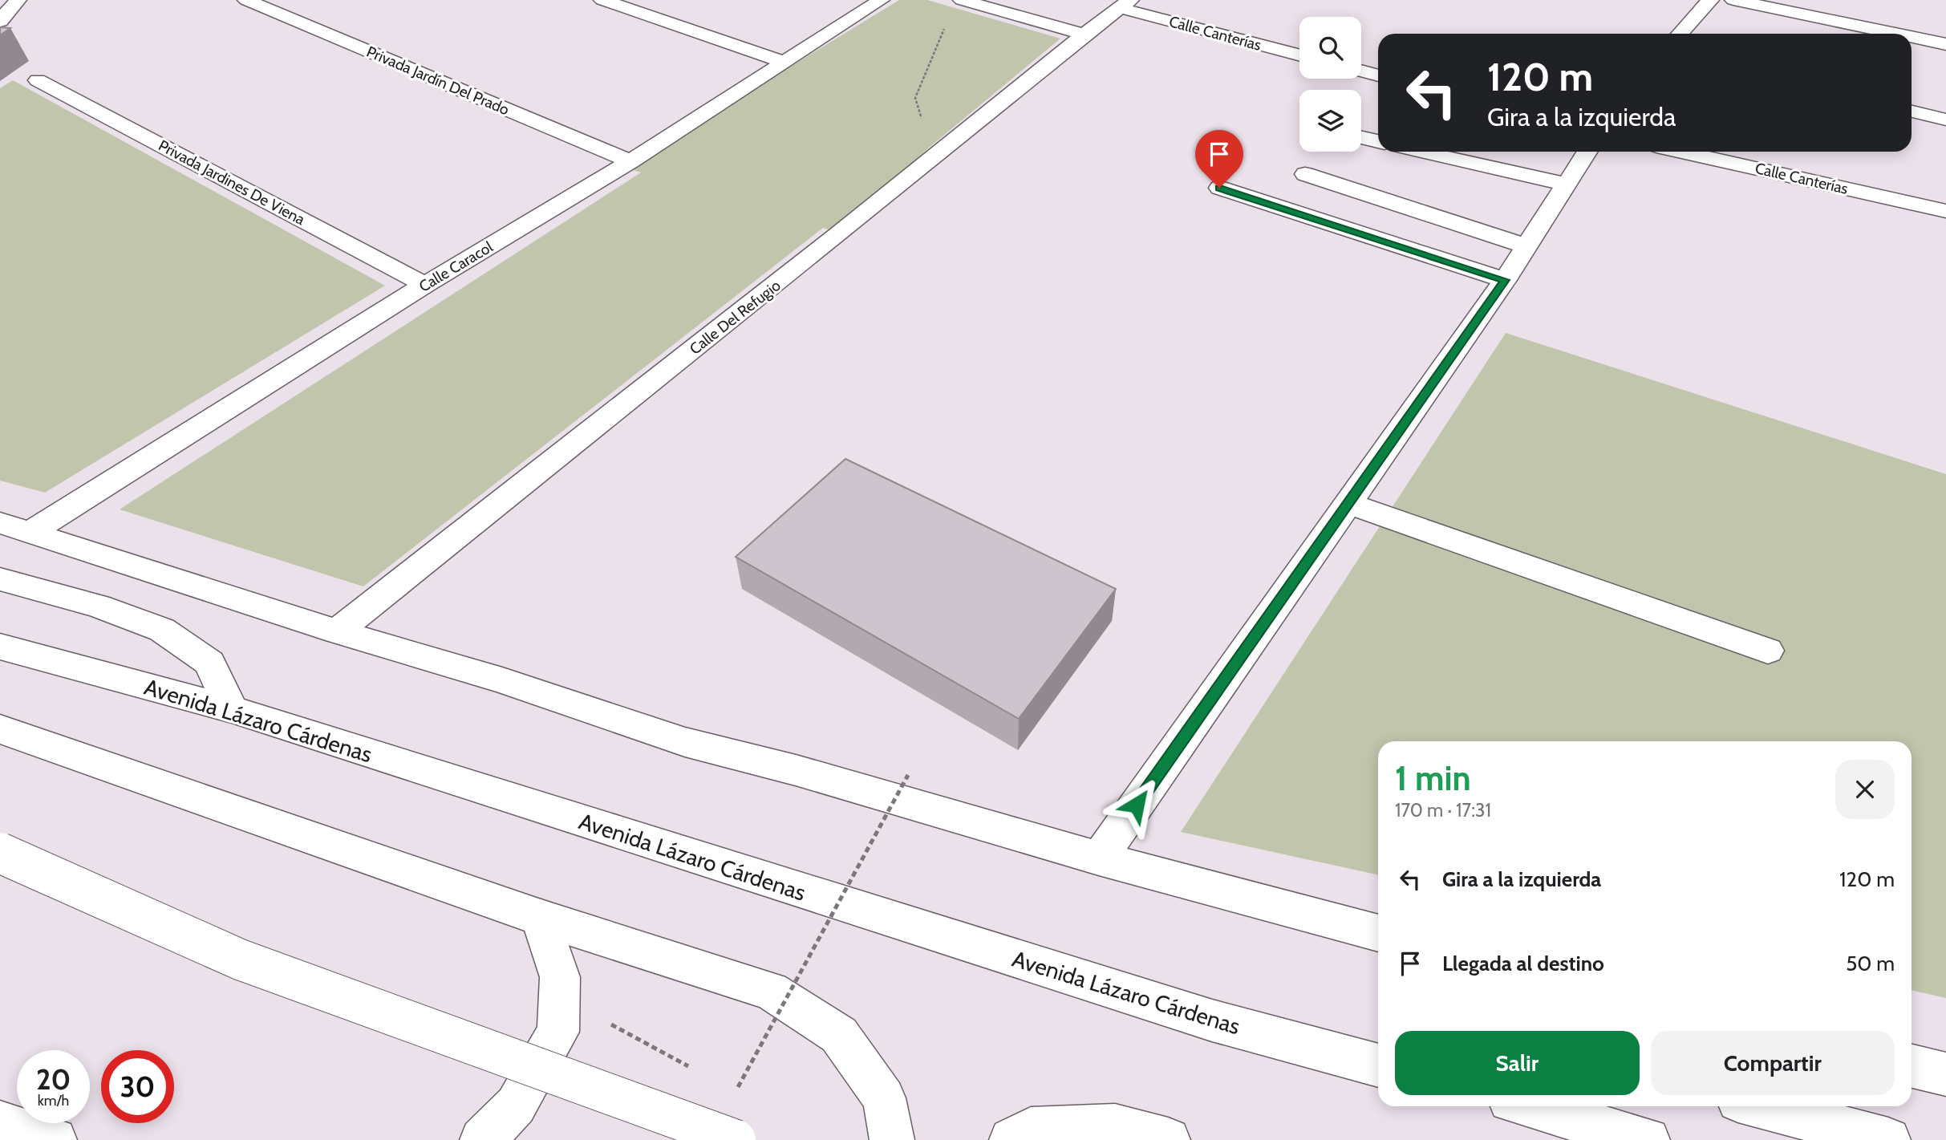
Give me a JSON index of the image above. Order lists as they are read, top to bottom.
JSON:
{
  "streets": {
    "main road": [
      "Calle Canterías",
      "Privada Jardín Del Prado",
      "Privada Jardines De Viena",
      "Calle Caracol",
      "Calle Del Refugio",
      "Avenida Lázaro Cárdenas"
    ]
  },
  "crossings": [
    ["Calle Canterías", "Calle Del Refugio"],
    ["Privada Jardín Del Prado", "Calle Caracol"],
    ["Privada Jardines De Viena", "Calle Caracol"]
  ],
  "page": {
    "turn": ["120 m", "Gira a la izquierda"],
    "heading": ["1 min", "170 m · 17:31"],
    "list": [
      {
        "name": "Gira a la izquierda",
        "value": "120 m"
      },
      {
        "name": "Llegada al destino",
        "value": "50 m"
      }
    ],
    "buttons": ["Salir", "Compartir"],
    "speed": "20 km/h",
    "limit": "30"
  }
}
